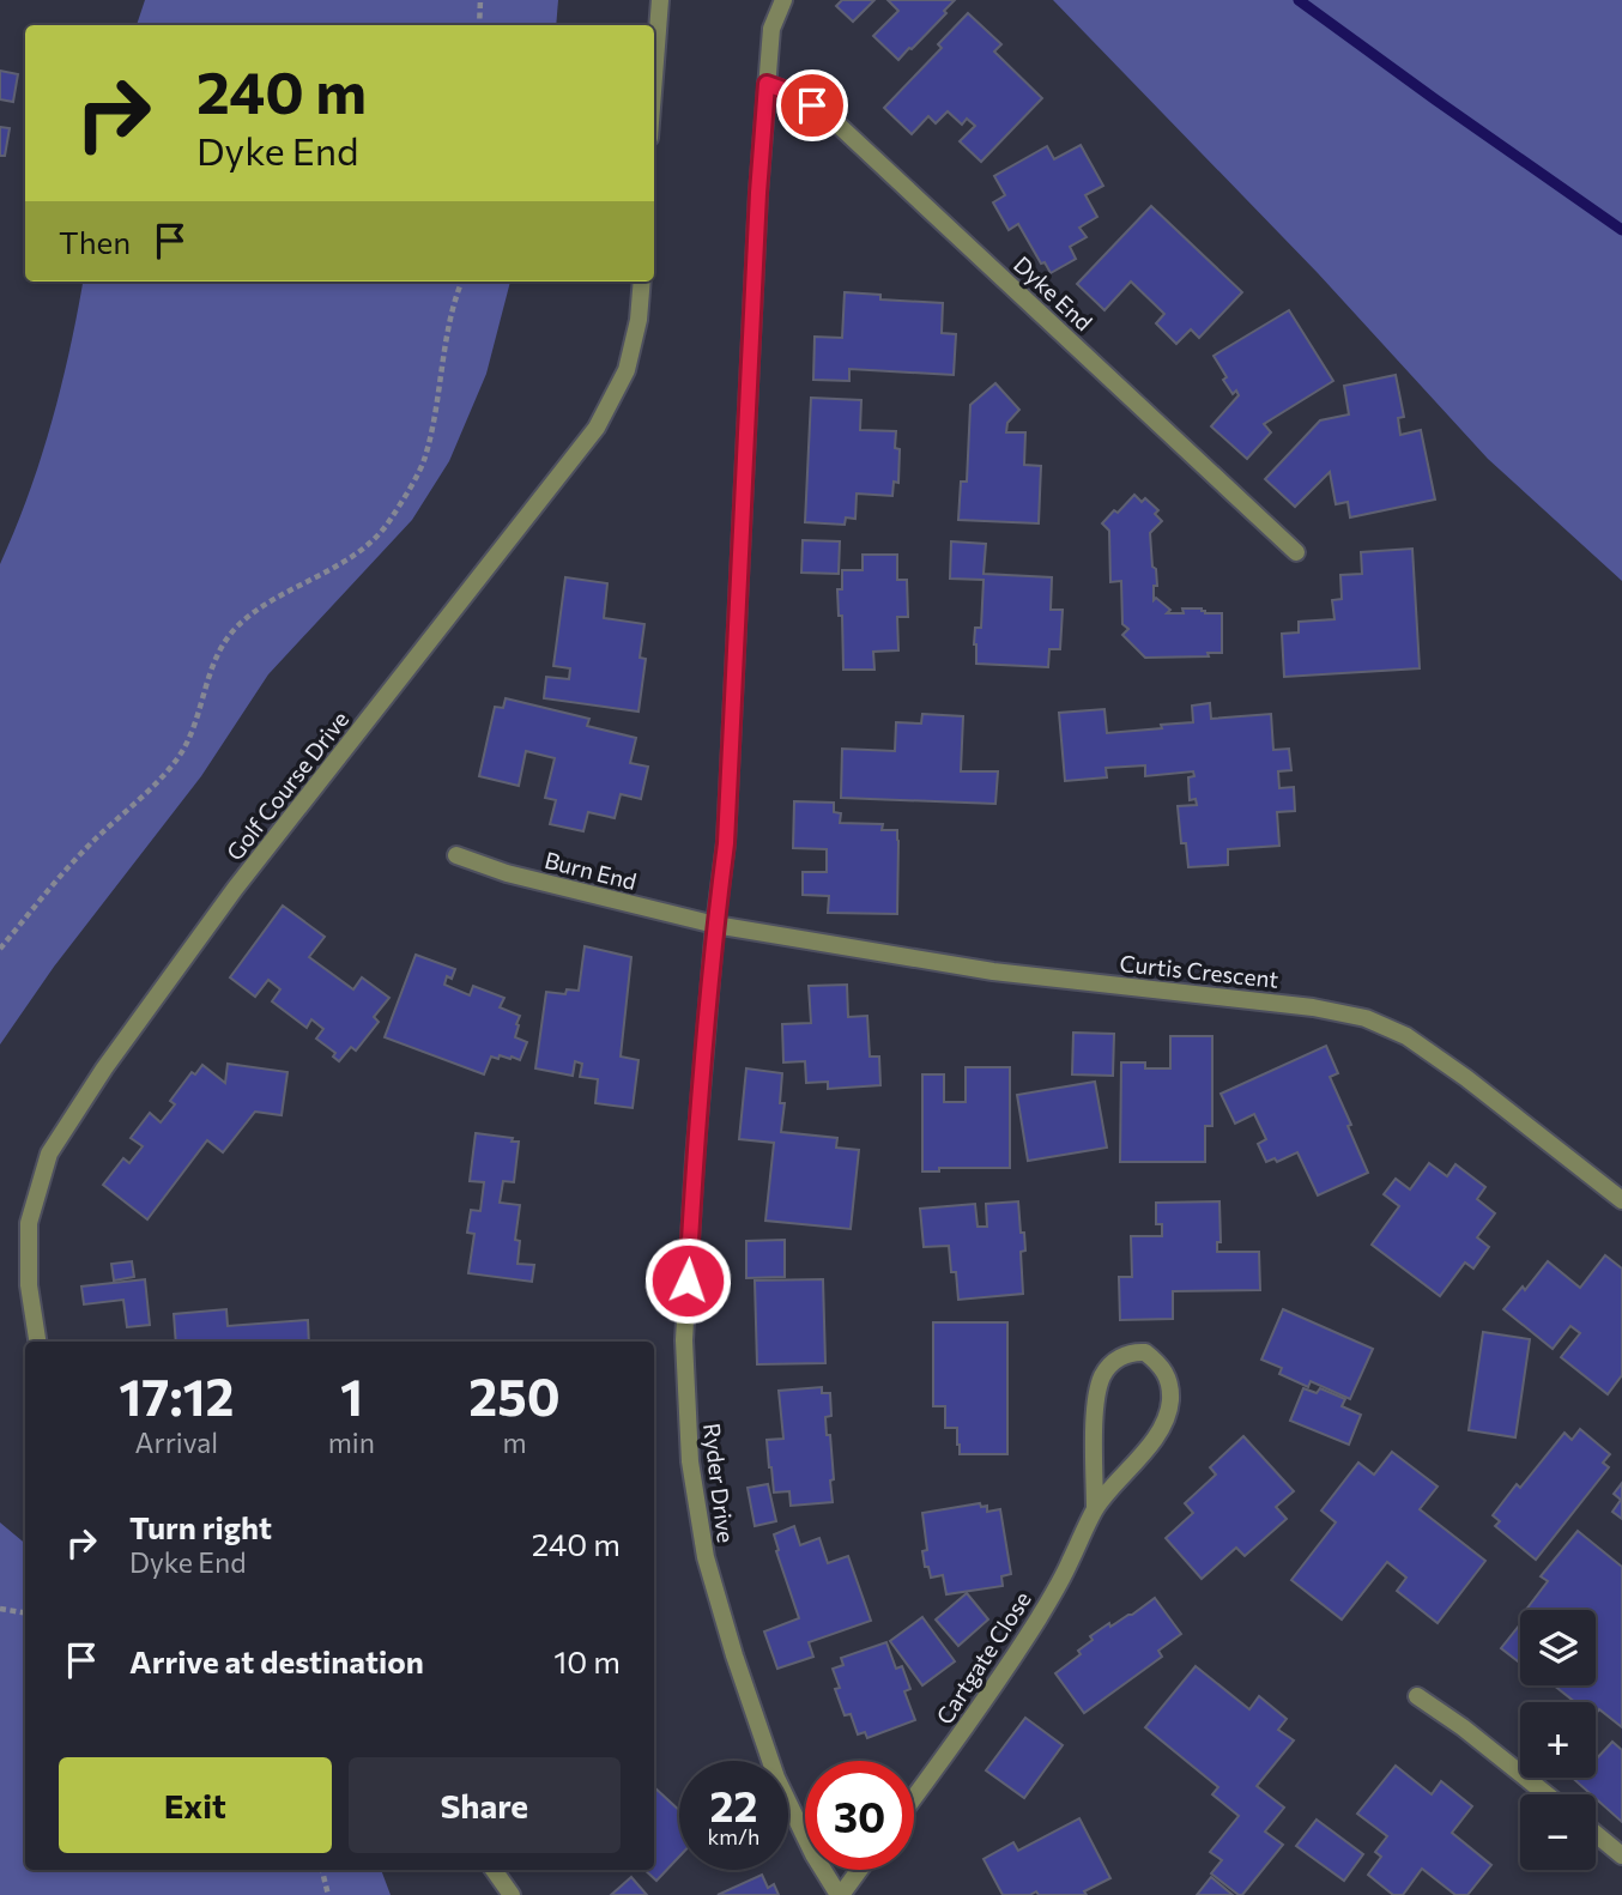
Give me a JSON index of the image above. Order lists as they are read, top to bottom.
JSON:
{
  "streets": {
    "street": [
      "Dyke End",
      "Golf Course Drive",
      "Burn End",
      "Curtis Crescent",
      "Ryder Drive",
      "Cartgate Close"
    ]
  },
  "crossings": [
    ["Dyke End", "Ryder Drive"],
    ["Burn End", "Curtis Crescent"],
    ["Burn End", "Ryder Drive"],
    ["Curtis Crescent", "Ryder Drive"]
  ],
  "page": {
    "turn": ["240 m", "Dyke End"],
    "then": "Then",
    "eta": [
      "17:12",
      "Arrival",
      "1",
      "min",
      "250",
      "m"
    ],
    "list": [
      {
        "name": "Turn right",
        "note": "Dyke End",
        "value": "240 m"
      },
      {
        "name": "Arrive at destination",
        "value": "10 m"
      }
    ],
    "map_buttons": ["+", "−"],
    "buttons": ["Exit", "Share"],
    "speed": "22 km/h",
    "limit": "30"
  }
}
